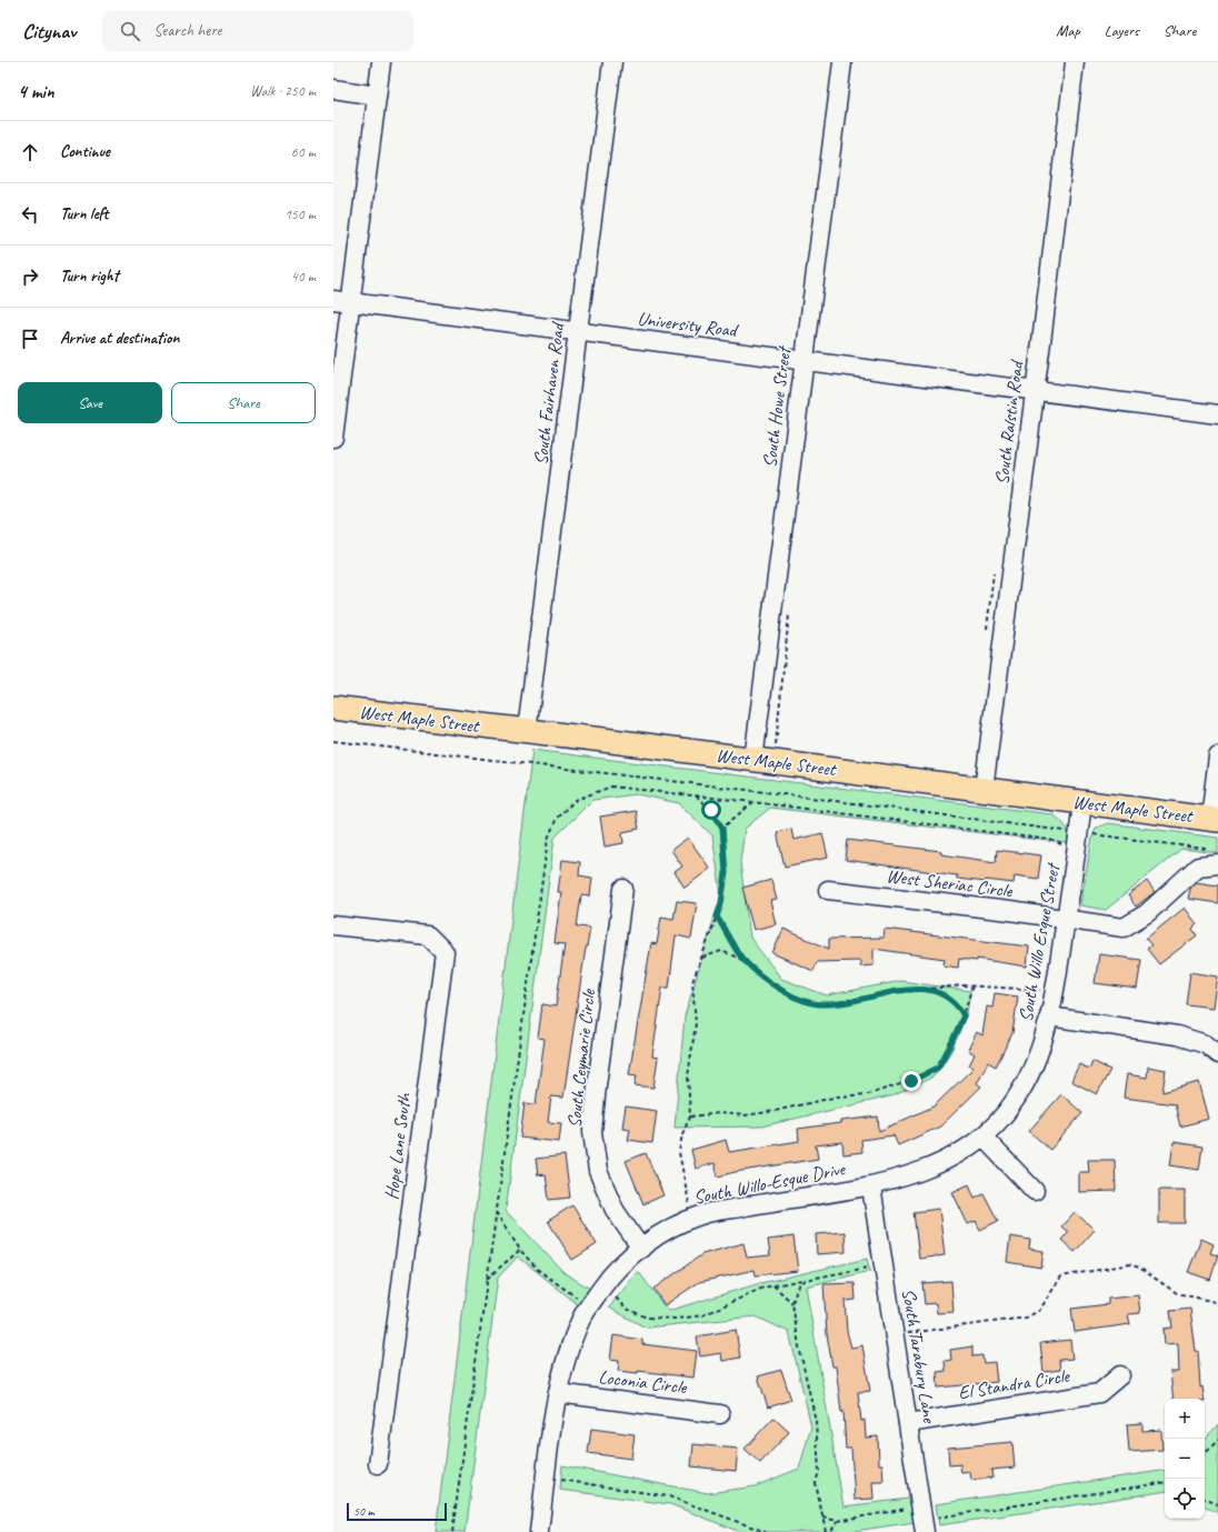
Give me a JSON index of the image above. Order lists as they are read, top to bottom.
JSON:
{
  "streets": {
    "main road": ["West Maple Street"],
    "street": [
      "University Road",
      "South Fairhaven Road",
      "South Howe Street",
      "South Ralstin Road",
      "West Sheriac Circle",
      "South Willo Esque Street",
      "South Ceymarie Circle",
      "Hope Lane South",
      "South Willo-Esque Drive",
      "South Tarabury Lane",
      "Loconia Circle",
      "El Standra Circle"
    ]
  },
  "crossings": [
    ["University Road", "South Fairhaven Road"],
    ["University Road", "South Howe Street"],
    ["University Road", "South Ralstin Road"],
    ["South Fairhaven Road", "West Maple Street"],
    ["South Howe Street", "West Maple Street"],
    ["South Ralstin Road", "West Maple Street"],
    ["West Maple Street", "South Willo Esque Street"],
    ["West Sheriac Circle", "South Willo Esque Street"],
    ["South Willo Esque Street", "South Willo-Esque Drive"],
    ["South Willo Esque Street", "South Tarabury Lane"],
    ["South Ceymarie Circle", "South Willo-Esque Drive"],
    ["South Willo-Esque Drive", "South Tarabury Lane"],
    ["South Willo-Esque Drive", "Loconia Circle"],
    ["South Tarabury Lane", "El Standra Circle"]
  ],
  "scale_bar": "50 m",
  "page": {
    "header": "Citynav",
    "search": "Search here",
    "nav": ["Map", "Layers", "Share"],
    "heading": ["4 min", "Walk · 250 m"],
    "list": [
      ["Continue", "60 m"],
      ["Turn left", "150 m"],
      ["Turn right", "40 m"],
      "Arrive at destination"
    ],
    "buttons": ["Save", "Share"],
    "map_buttons": ["+", "−"],
    "scale": "50 m"
  }
}
